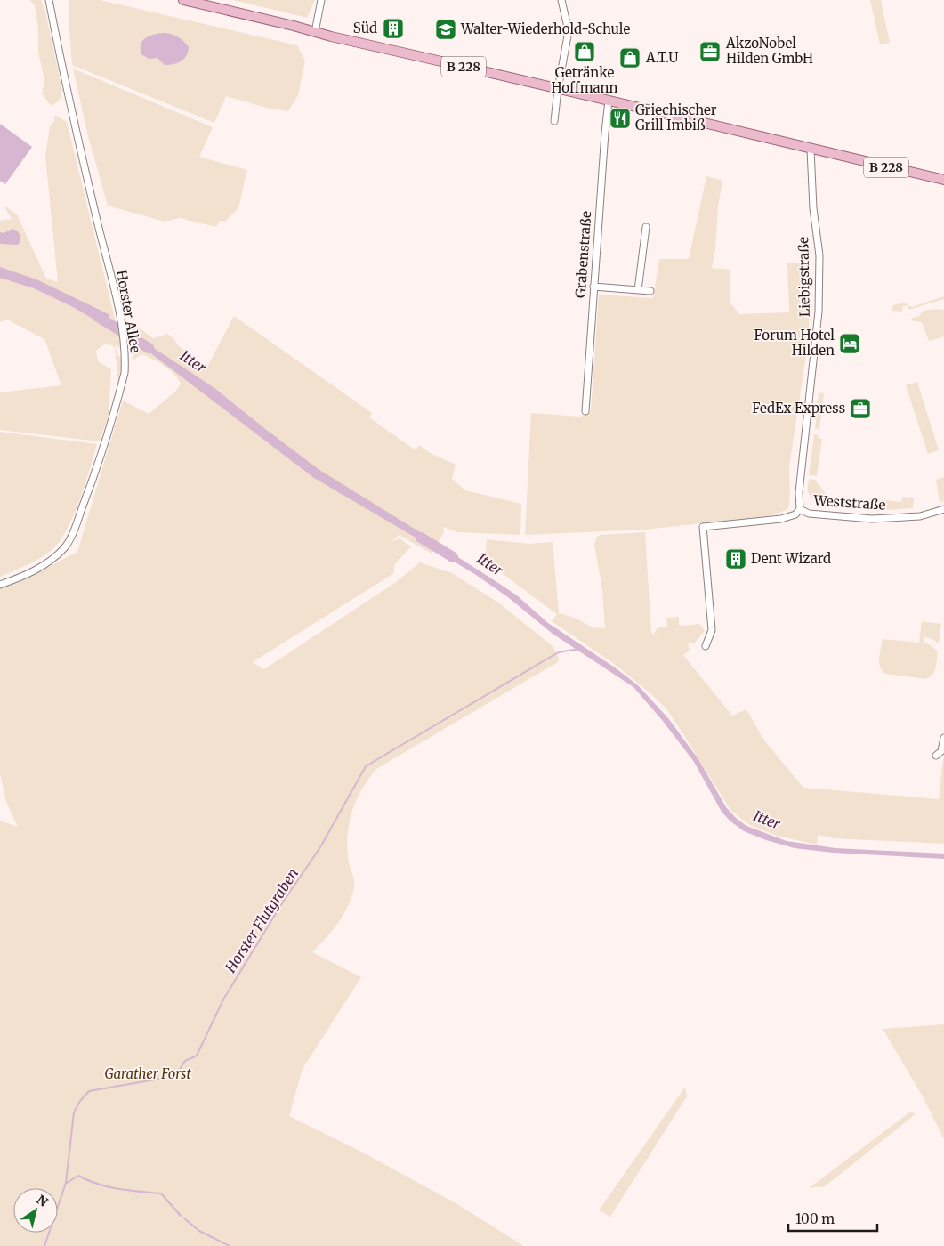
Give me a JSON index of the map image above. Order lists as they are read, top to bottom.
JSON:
{
  "streets": {
    "main road": ["B 228"],
    "street": [
      "Grabenstraße",
      "Liebigstraße",
      "Horster Allee",
      "Weststraße"
    ]
  },
  "crossings": [
    ["B 228", "Grabenstraße"],
    ["B 228", "Liebigstraße"],
    ["Liebigstraße", "Weststraße"]
  ],
  "water": ["Itter", "Horster Flutgraben"],
  "parks": ["Garather Forst"],
  "places": {
    "building": ["Süd", "Dent Wizard"],
    "school or university": ["Walter-Wiederhold-Schule"],
    "shop": ["Getränke Hoffmann", "A.T.U"],
    "office": ["AkzoNobel Hilden GmbH", "FedEx Express"],
    "restaurant": ["Griechischer Grill Imbiß"],
    "hotel": ["Forum Hotel Hilden"]
  },
  "scale_bar": "100 m",
  "north": "top right"
}
